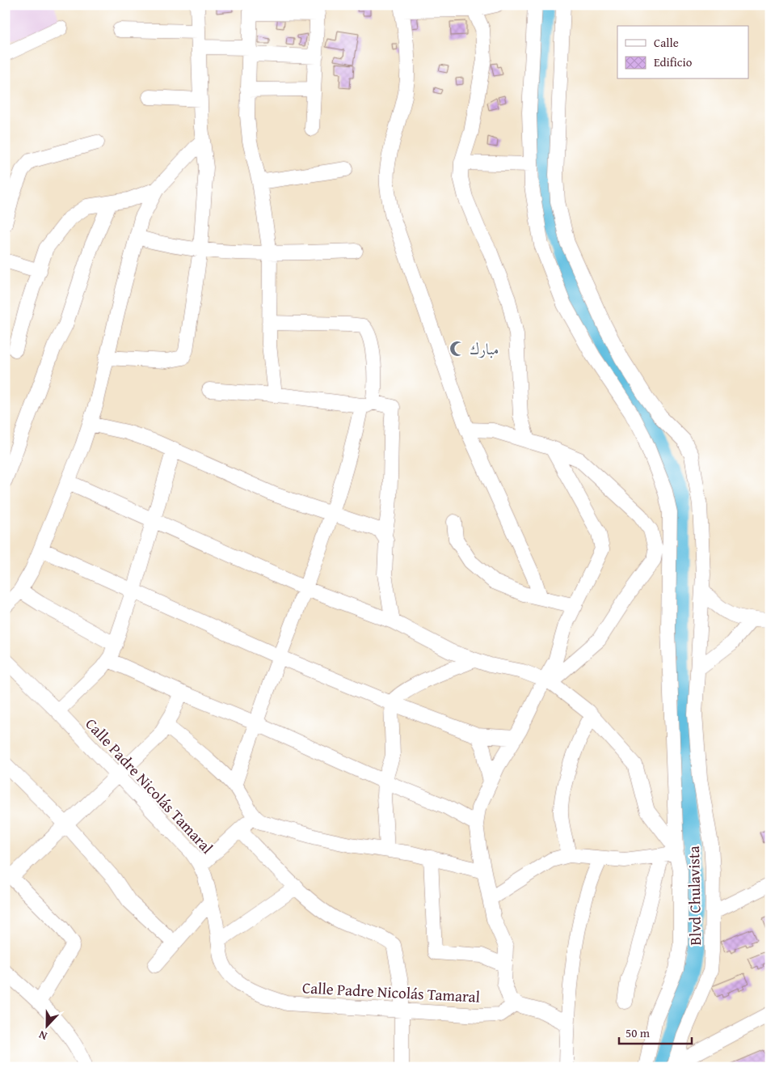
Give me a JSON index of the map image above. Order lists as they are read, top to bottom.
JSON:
{
  "streets": {
    "street": ["Calle Padre Nicolás Tamaral", "Blvd Chulavista"]
  },
  "places": {
    "mosque": ["مبارك"]
  },
  "legend": ["Calle", "Edificio"],
  "scale_bar": "50 m",
  "north": "bottom"
}
